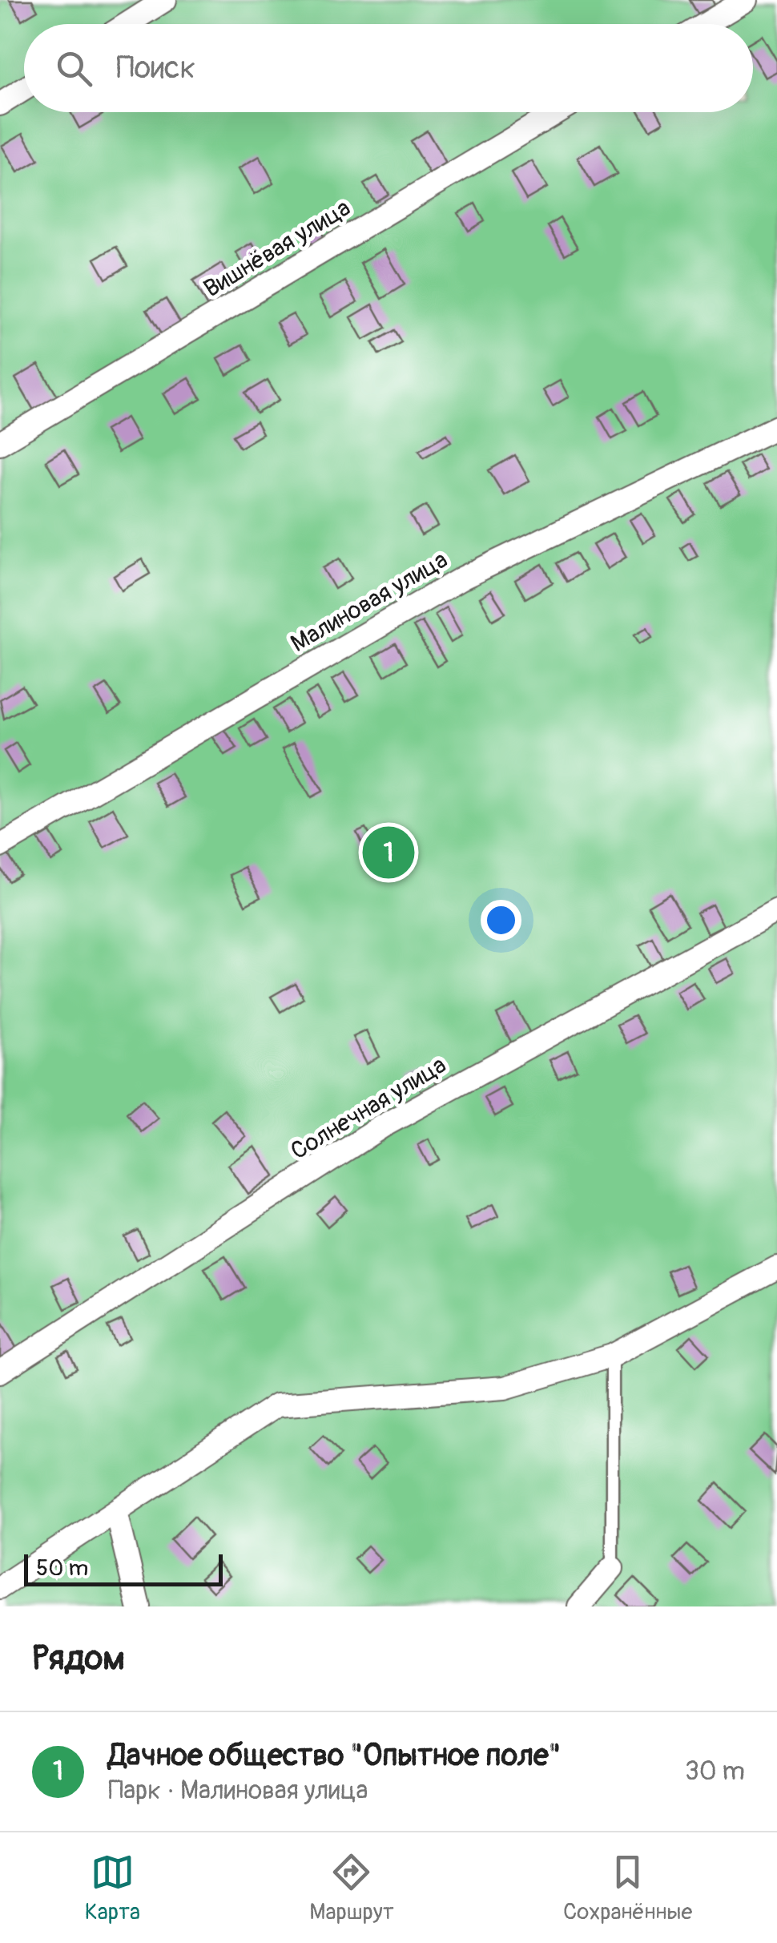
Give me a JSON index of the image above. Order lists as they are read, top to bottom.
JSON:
{
  "streets": {
    "street": ["Вишнёвая улица", "Малиновая улица", "Солнечная улица"]
  },
  "scale_bar": "50 m",
  "page": {
    "search": "Поиск",
    "pins": "1",
    "scale": "50 m",
    "heading": "Рядом",
    "list": [
      {
        "mark": "1",
        "name": "Дачное общество \"Опытное поле\"",
        "note": "Парк · Малиновая улица",
        "value": "30 m"
      }
    ],
    "nav": ["Карта", "Маршрут", "Сохранённые"]
  }
}
